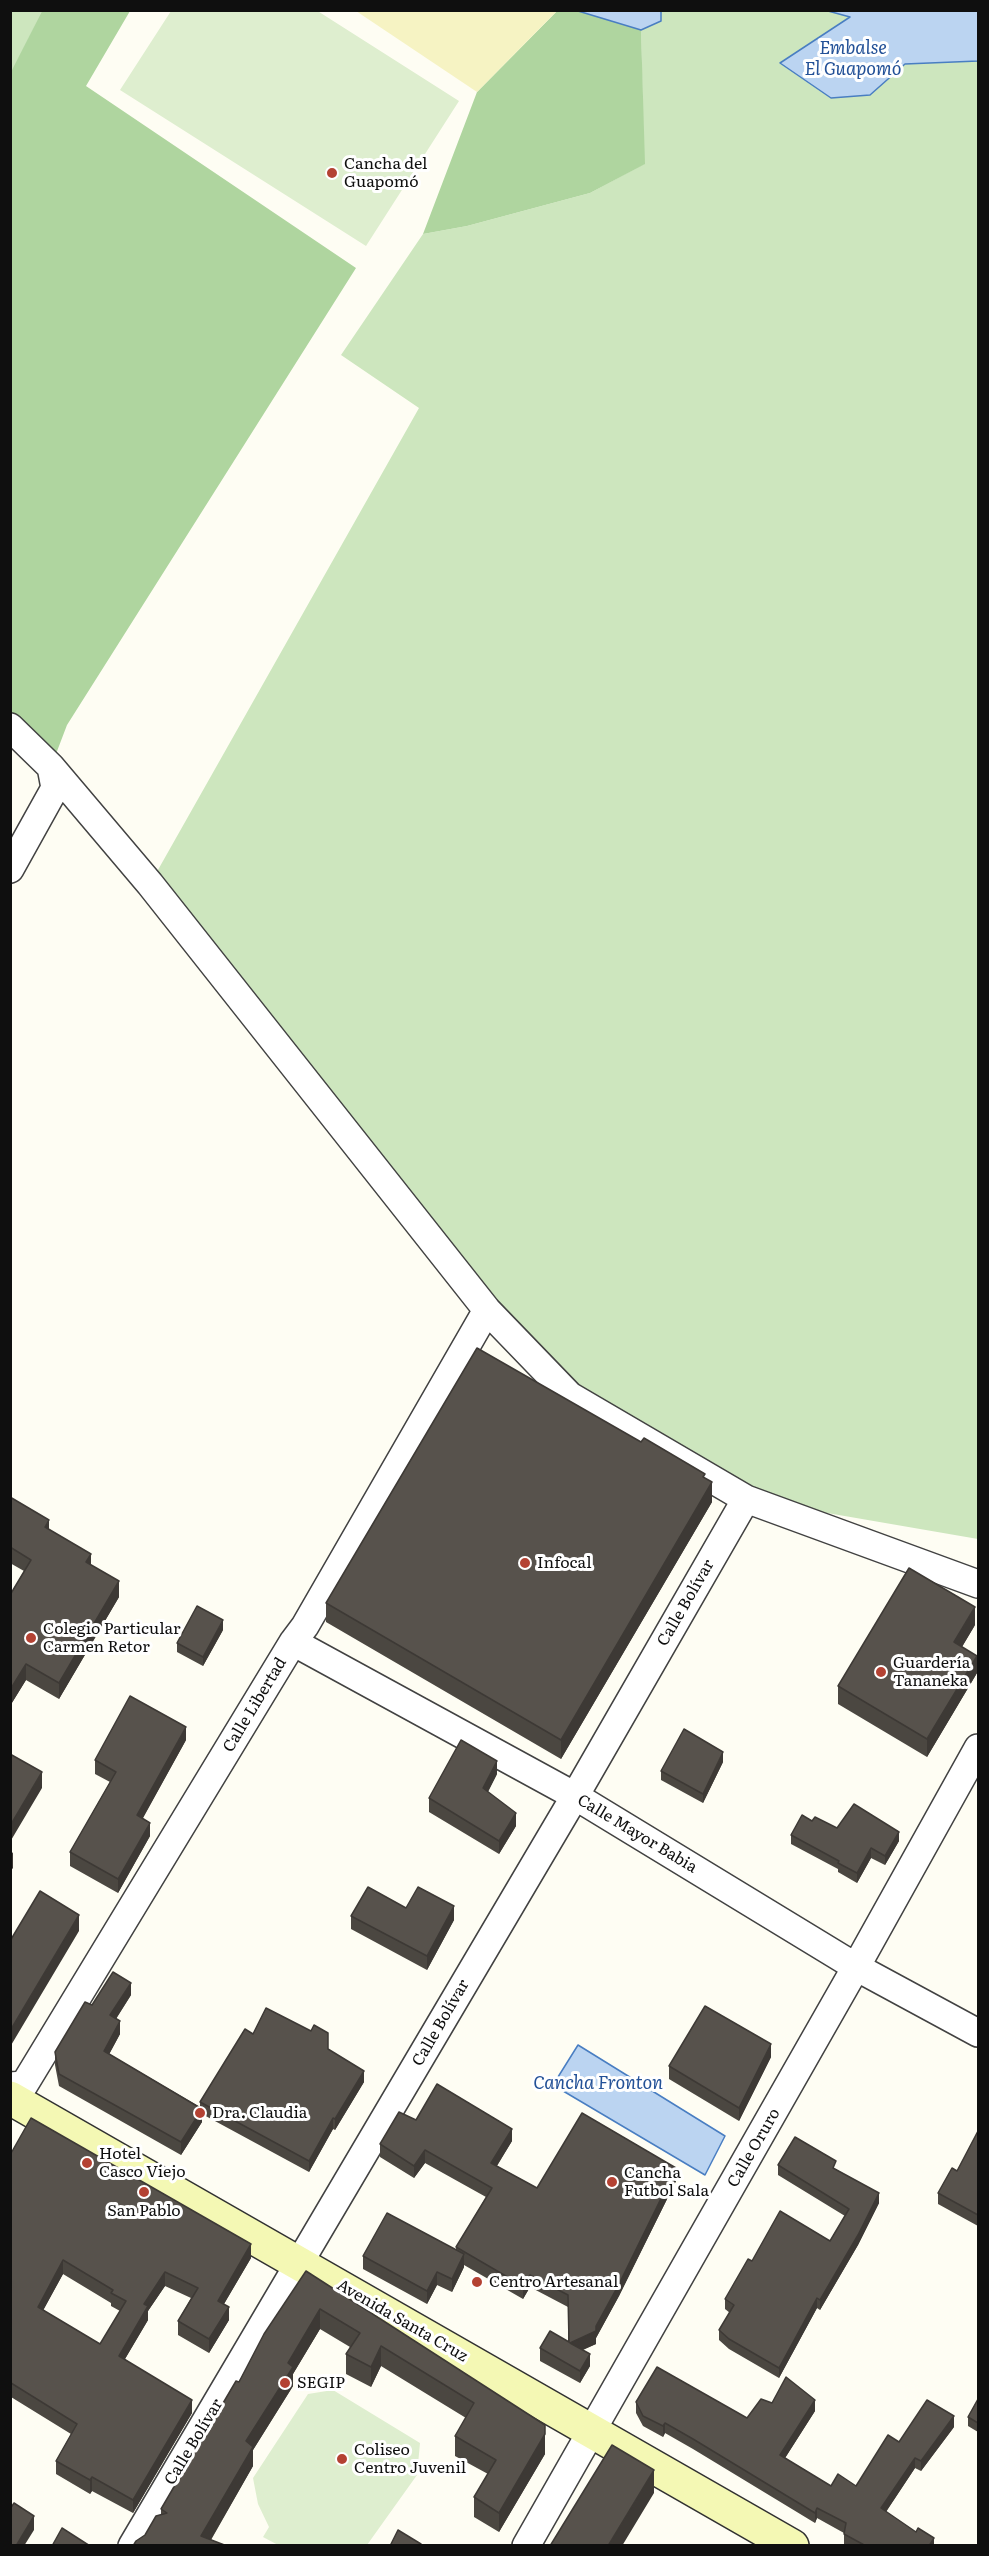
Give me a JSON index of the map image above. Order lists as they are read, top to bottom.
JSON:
{
  "streets": {
    "main road": ["Avenida Santa Cruz"],
    "street": [
      "Calle Bolívar",
      "Calle Libertad",
      "Calle Mayor Babia",
      "Calle Oruro"
    ]
  },
  "crossings": [
    ["Calle Bolívar", "Calle Mayor Babia"],
    ["Calle Bolívar", "Avenida Santa Cruz"],
    ["Calle Libertad", "Calle Mayor Babia"],
    ["Calle Mayor Babia", "Calle Oruro"],
    ["Calle Oruro", "Avenida Santa Cruz"]
  ],
  "water": ["Embalse El Guapomó", "Cancha Fronton"],
  "places": [
    "Cancha del Guapomó",
    "Infocal",
    "Colegio Particular Carmen Retor",
    "Guardería Tananeka",
    "Dra. Claudia",
    "Hotel Casco Viejo",
    "Cancha Futbol Sala",
    "San Pablo",
    "Centro Artesanal",
    "SEGIP",
    "Coliseo Centro Juvenil"
  ]
}
